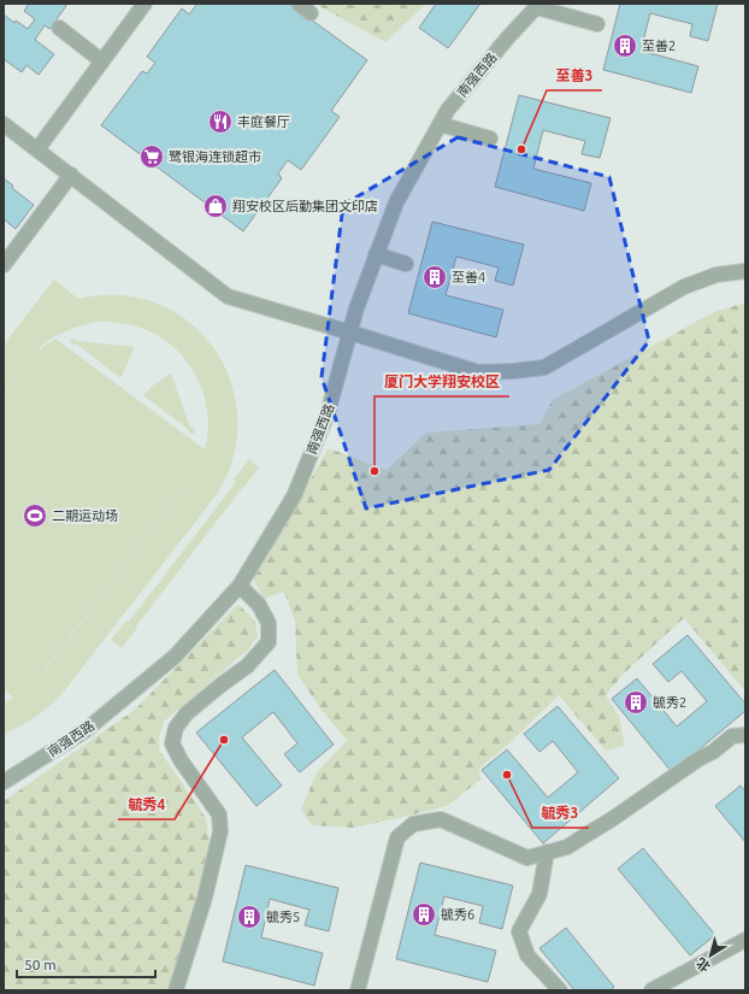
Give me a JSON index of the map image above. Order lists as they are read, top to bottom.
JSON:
{
  "streets": {
    "street": ["南强西路"]
  },
  "places": {
    "building": [
      "至善2",
      "至善4",
      "毓秀2",
      "毓秀6",
      "毓秀5"
    ],
    "restaurant": ["丰庭餐厅"],
    "other": [
      "至善3",
      "厦门大学翔安校区",
      "毓秀4",
      "毓秀3"
    ],
    "supermarket": ["鹭银海连锁超市"],
    "shop": ["翔安校区后勤集团文印店"],
    "sports": ["二期运动场"]
  },
  "scale_bar": "50 m",
  "north": "bottom left"
}
